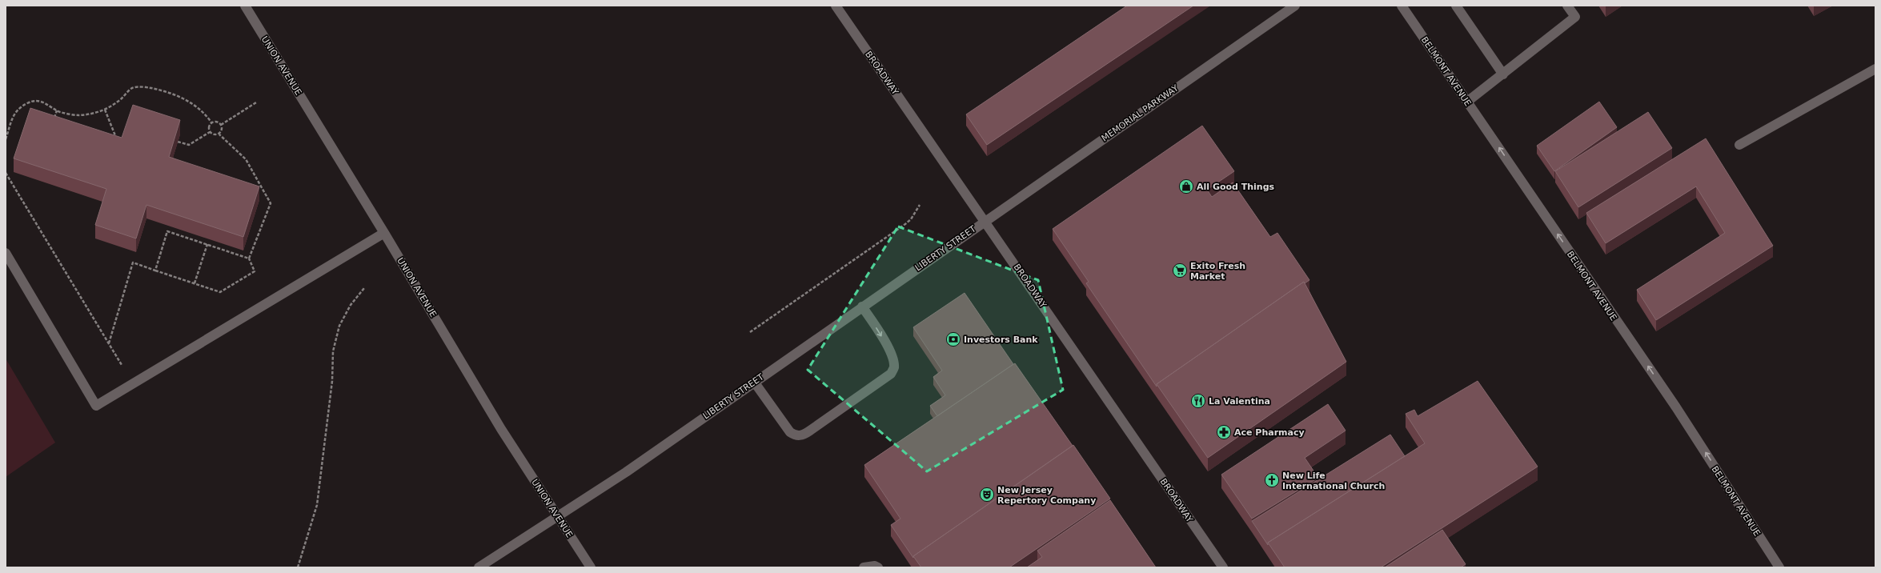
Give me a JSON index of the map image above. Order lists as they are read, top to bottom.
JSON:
{
  "streets": {
    "street": [
      "UNION AVENUE",
      "BELMONT AVENUE",
      "BROADWAY",
      "MEMORIAL PARKWAY",
      "LIBERTY STREET"
    ]
  },
  "crossings": [
    ["UNION AVENUE", "LIBERTY STREET"],
    ["BROADWAY", "MEMORIAL PARKWAY"],
    ["BROADWAY", "LIBERTY STREET"],
    ["MEMORIAL PARKWAY", "LIBERTY STREET"]
  ],
  "one_way": ["BELMONT AVENUE"],
  "places": {
    "shop": ["All Good Things"],
    "supermarket": ["Exito Fresh Market"],
    "bank": ["Investors Bank"],
    "restaurant": ["La Valentina"],
    "pharmacy": ["Ace Pharmacy"],
    "church": ["New Life International Church"],
    "theatre": ["New Jersey Repertory Company"]
  }
}
